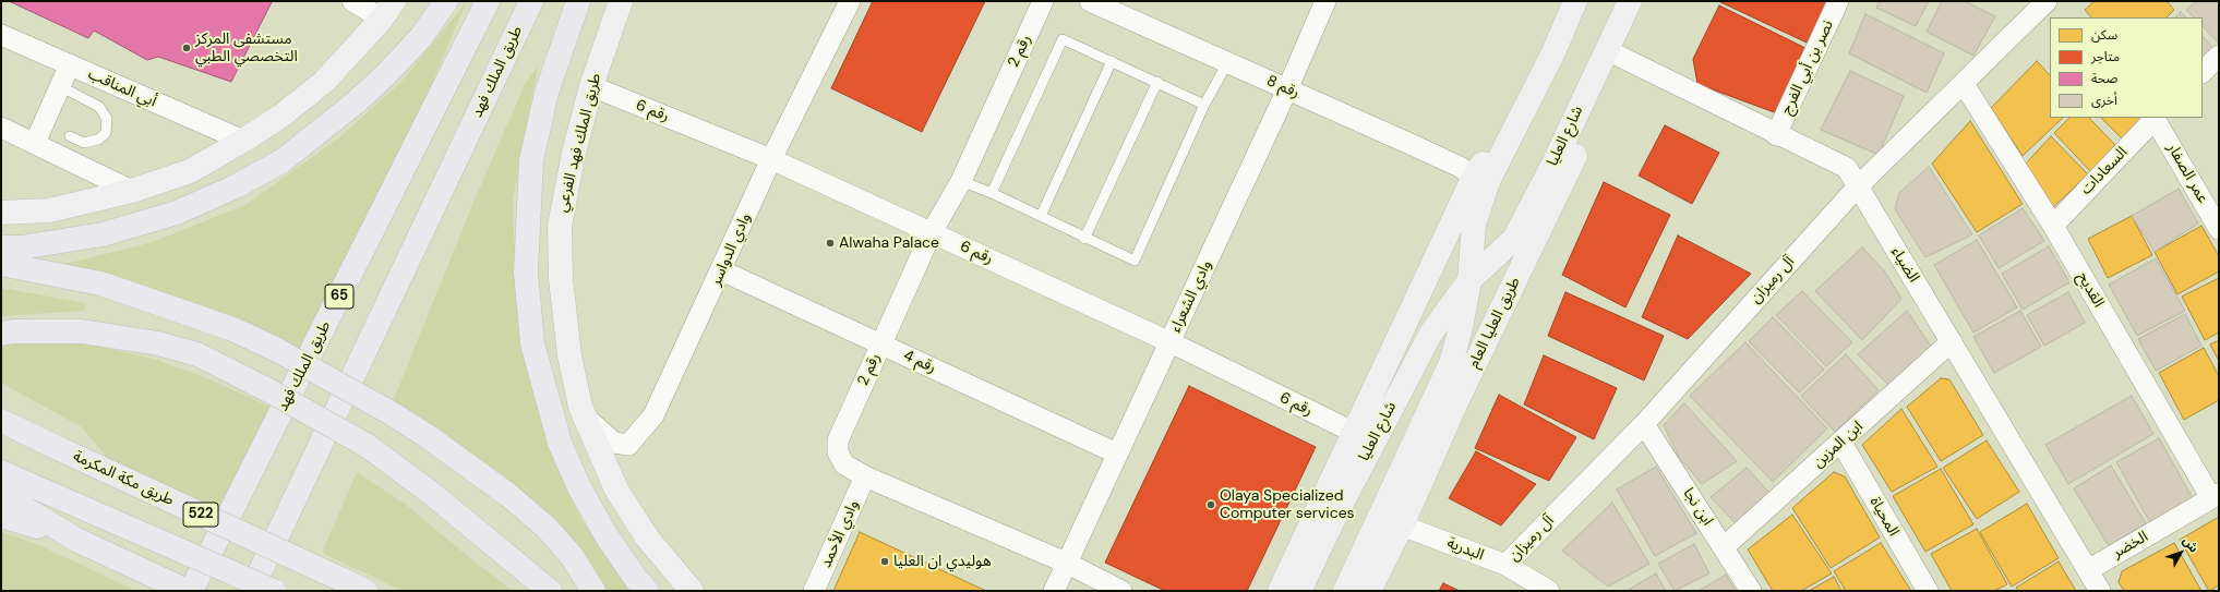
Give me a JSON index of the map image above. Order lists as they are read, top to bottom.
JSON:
{
  "streets": {
    "highway": [
      "طريق الملك فهد",
      "65",
      "طريق مكة المكرمة",
      "522"
    ],
    "main road": ["شارع العليا", "طريق الملك فهد الفرعي", "طريق العليا العام"],
    "street": [
      "رقم 2",
      "نصر بن أبي الفرج",
      "رقم 8",
      "أبي المناقب",
      "رقم 6",
      "السعادات",
      "عمر الصفار",
      "وادي الدواسر",
      "الضياء",
      "آل رميزان",
      "القديح",
      "وادي الشعراء",
      "رقم 4",
      "ابن المزين",
      "ابن نجا",
      "المحياة",
      "وادي الأحمد",
      "الخضر",
      "البدرية"
    ]
  },
  "crossings": [
    ["رقم 2", "رقم 6"],
    ["رقم 2", "وادي الشعراء"],
    ["رقم 2", "رقم 4"],
    ["رقم 2", "وادي الأحمد"],
    ["نصر بن أبي الفرج", "الضياء"],
    ["رقم 8", "وادي الشعراء"],
    ["رقم 6", "طريق الملك فهد الفرعي"],
    ["رقم 6", "وادي الدواسر"],
    ["رقم 6", "وادي الشعراء"],
    ["شارع العليا", "الضياء"],
    ["شارع العليا", "طريق العليا العام"],
    ["طريق الملك فهد الفرعي", "وادي الدواسر"],
    ["السعادات", "عمر الصفار"],
    ["السعادات", "القديح"],
    ["وادي الدواسر", "رقم 4"],
    ["الضياء", "آل رميزان"],
    ["الضياء", "طريق العليا العام"],
    ["الضياء", "ابن المزين"],
    ["الضياء", "الخضر"],
    ["آل رميزان", "القديح"],
    ["آل رميزان", "ابن نجا"],
    ["آل رميزان", "البدرية"],
    ["القديح", "الخضر"],
    ["وادي الشعراء", "رقم 4"],
    ["طريق العليا العام", "البدرية"],
    ["ابن المزين", "ابن نجا"],
    ["ابن المزين", "المحياة"]
  ],
  "places": [
    "مستشفى المركز التخصصي الطبي",
    "Alwaha Palace",
    "Olaya Specialized Computer services",
    "هوليدي ان العليا"
  ],
  "legend": [
    "سكن",
    "متاجر",
    "صحة",
    "أخرى"
  ],
  "north": "top right"
}
